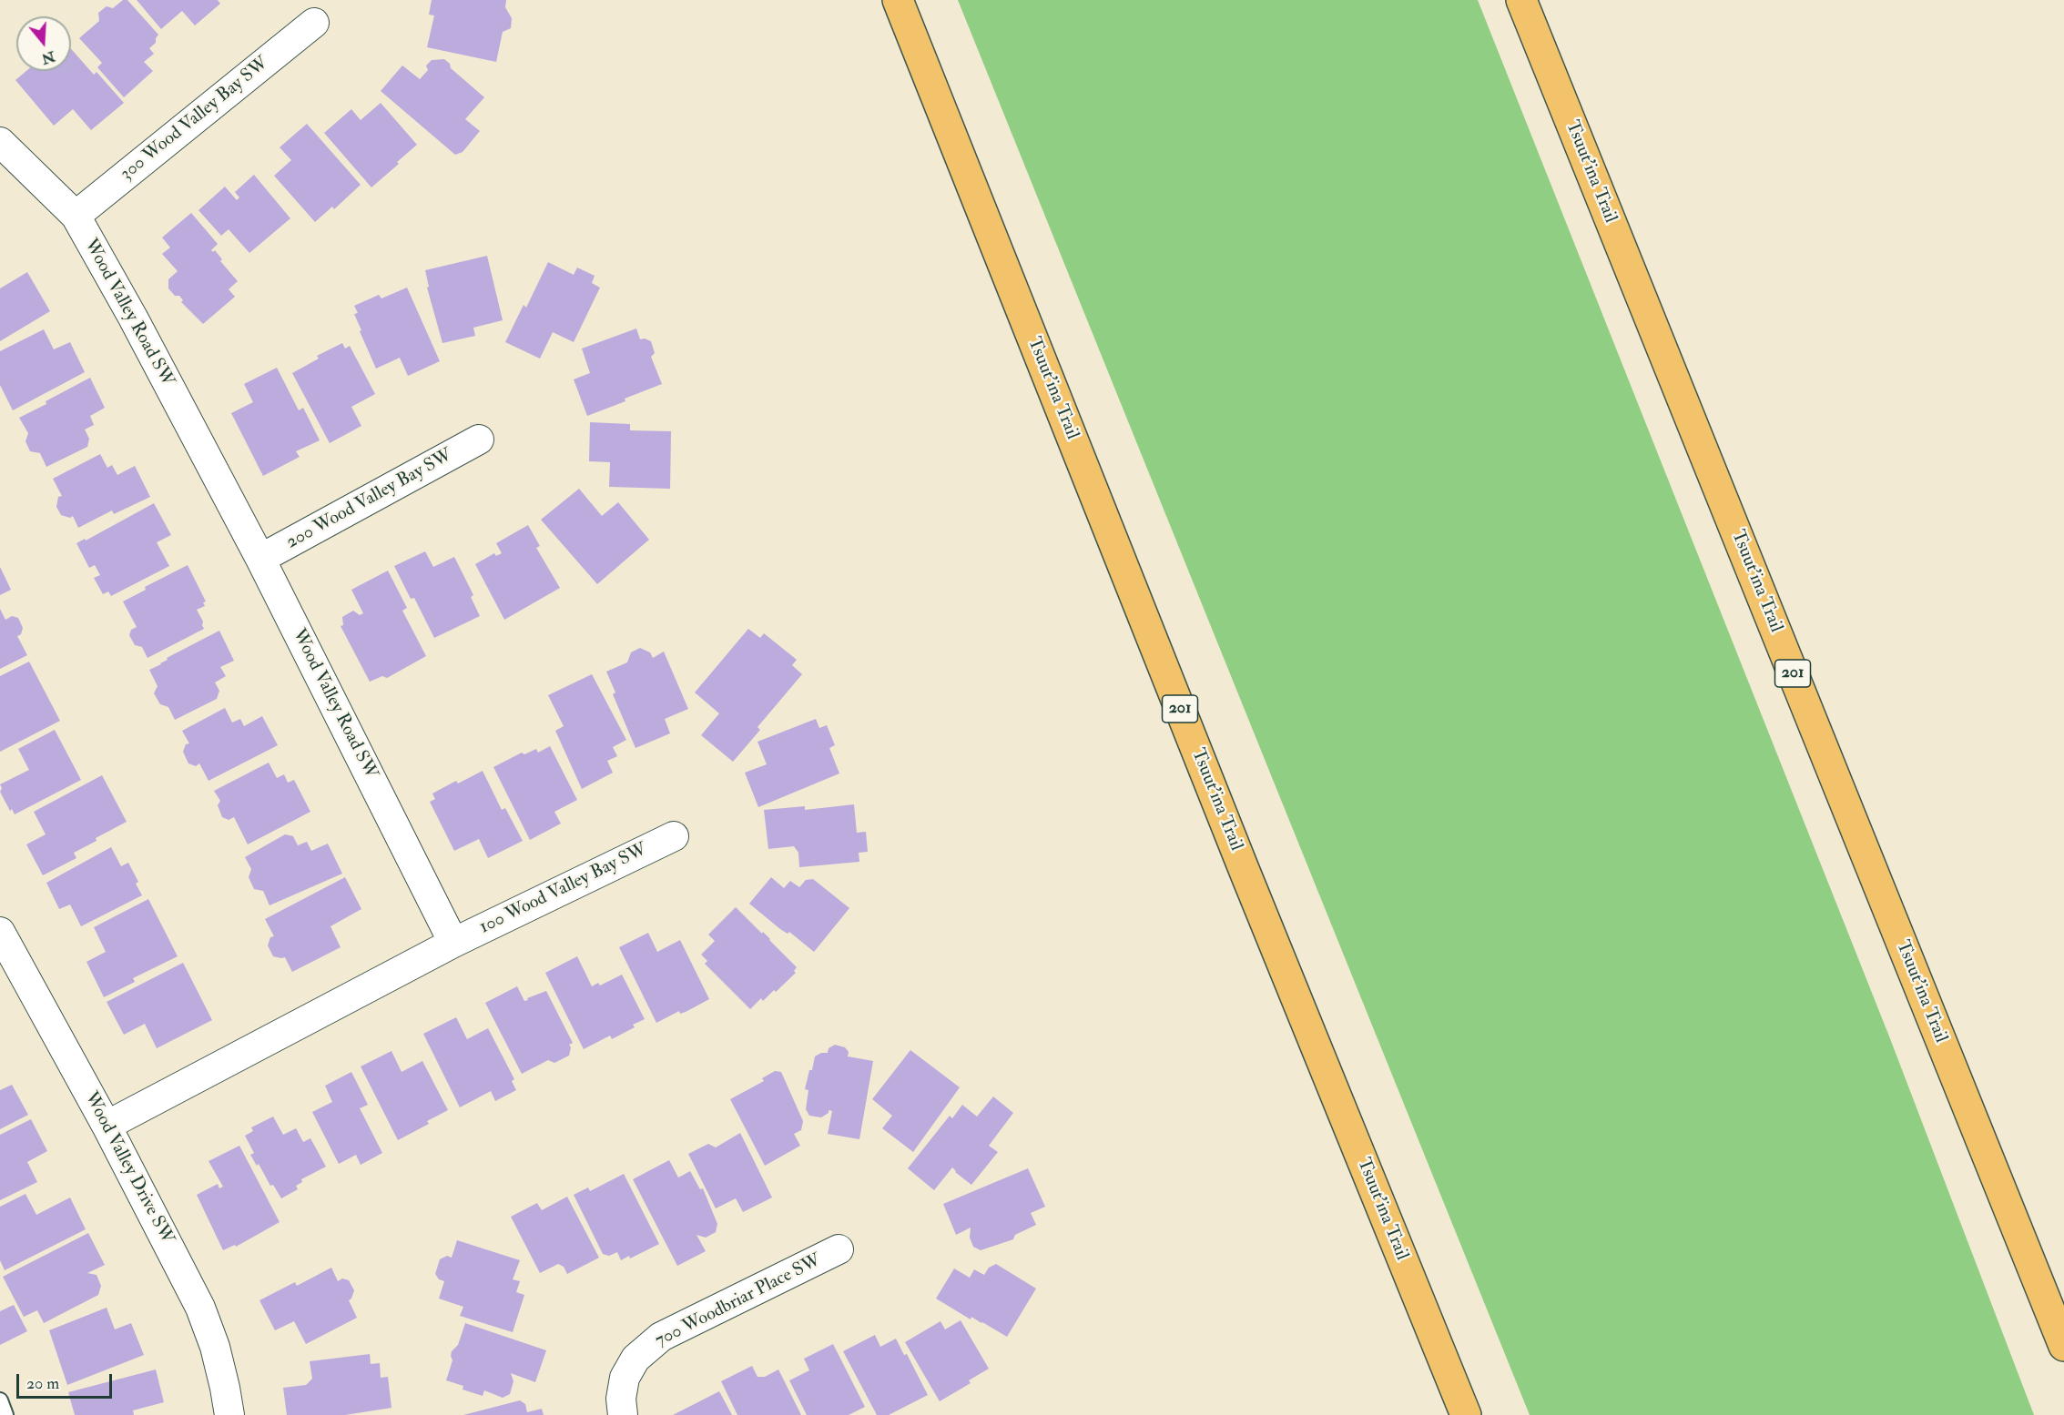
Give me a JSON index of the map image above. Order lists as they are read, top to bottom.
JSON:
{
  "streets": {
    "highway": ["Tsuut'ina Trail", "201"],
    "street": [
      "300 Wood Valley Bay SW",
      "Wood Valley Road SW",
      "200 Wood Valley Bay SW",
      "100 Wood Valley Bay SW",
      "Wood Valley Drive SW",
      "700 Woodbriar Place SW"
    ]
  },
  "crossings": [
    ["300 Wood Valley Bay SW", "Wood Valley Road SW"],
    ["Wood Valley Road SW", "200 Wood Valley Bay SW"],
    ["Wood Valley Road SW", "100 Wood Valley Bay SW"]
  ],
  "scale_bar": "20 m",
  "north": "bottom"
}
